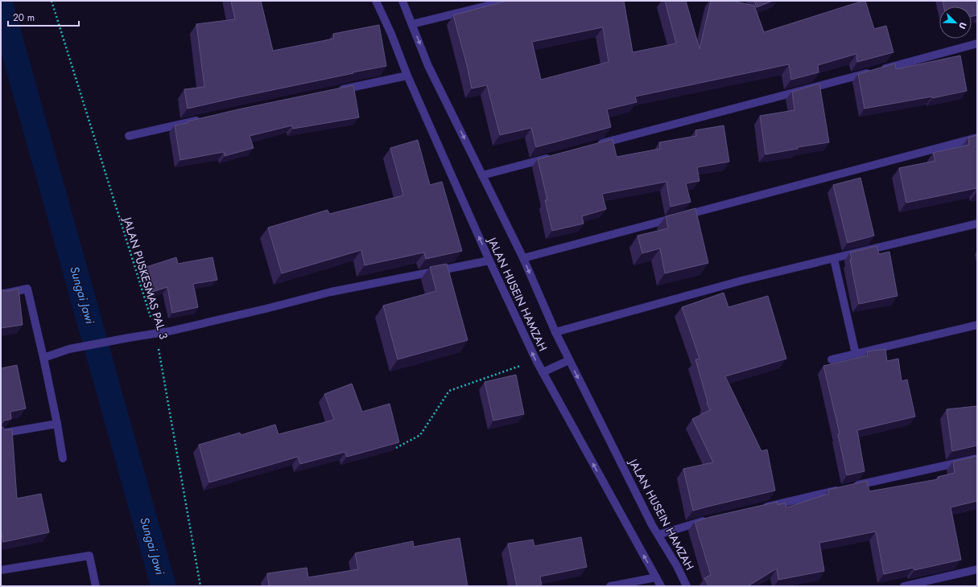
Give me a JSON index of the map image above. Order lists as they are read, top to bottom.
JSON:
{
  "streets": {
    "street": ["JALAN HUSEIN HAMZAH"],
    "path": ["JALAN PUSKESMAS PAL 3"]
  },
  "water": ["Sungai Jawi"],
  "scale_bar": "20 m",
  "north": "bottom right"
}
